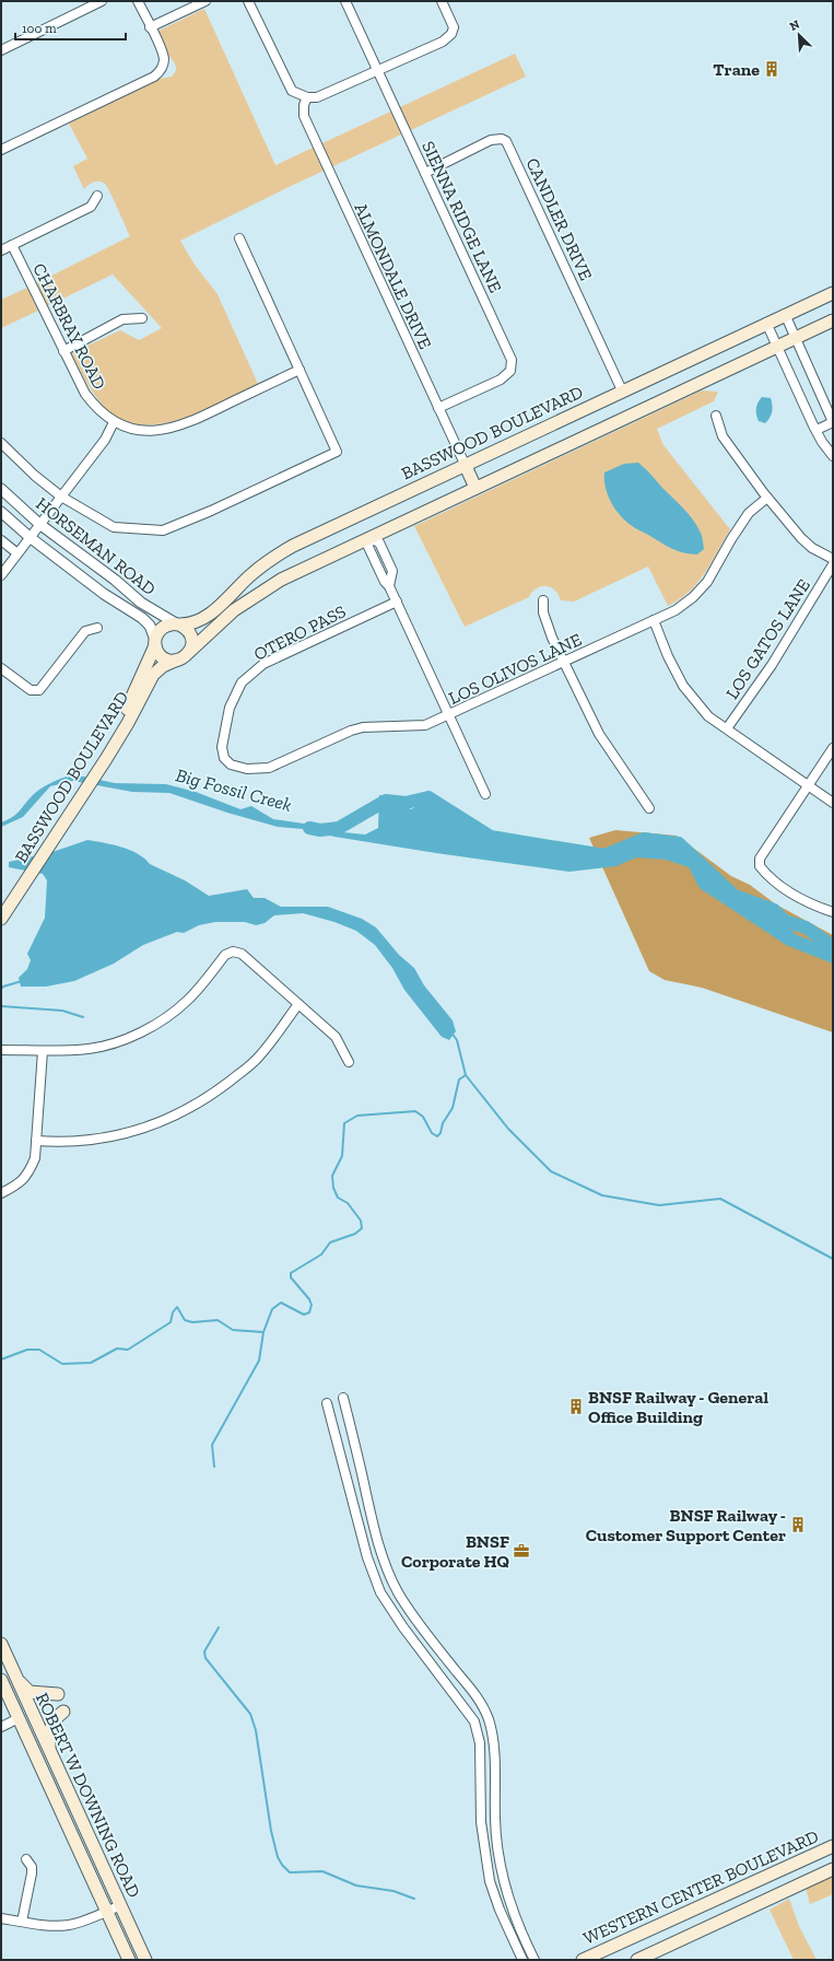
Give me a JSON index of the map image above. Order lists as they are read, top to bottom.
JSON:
{
  "streets": {
    "main road": ["BASSWOOD BOULEVARD", "ROBERT W DOWNING ROAD", "WESTERN CENTER BOULEVARD"],
    "street": [
      "SIENNA RIDGE LANE",
      "CANDLER DRIVE",
      "ALMONDALE DRIVE",
      "CHARBRAY ROAD",
      "HORSEMAN ROAD",
      "OTERO PASS",
      "LOS GATOS LANE",
      "LOS OLIVOS LANE"
    ]
  },
  "crossings": [
    ["SIENNA RIDGE LANE", "CANDLER DRIVE"],
    ["SIENNA RIDGE LANE", "ALMONDALE DRIVE"],
    ["CANDLER DRIVE", "BASSWOOD BOULEVARD"],
    ["ALMONDALE DRIVE", "BASSWOOD BOULEVARD"],
    ["BASSWOOD BOULEVARD", "HORSEMAN ROAD"],
    ["OTERO PASS", "LOS OLIVOS LANE"]
  ],
  "water": ["Big Fossil Creek"],
  "places": {
    "building": ["Trane", "BNSF Railway - General Office Building", "BNSF Railway - Customer Support Center"],
    "office": ["BNSF Corporate HQ"]
  },
  "scale_bar": "100 m",
  "north": "top left"
}
